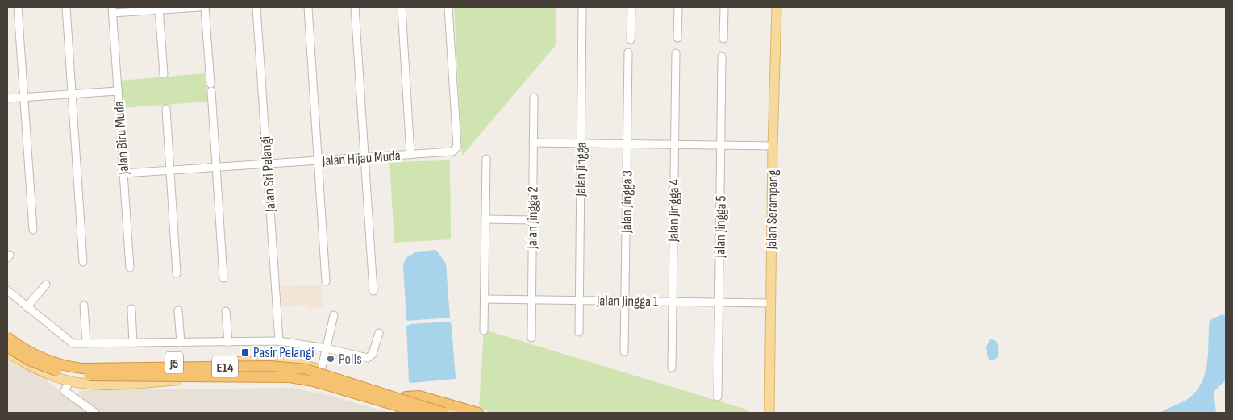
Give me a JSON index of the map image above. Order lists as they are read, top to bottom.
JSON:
{
  "streets": {
    "highway": ["E14"],
    "main road": ["Jalan Serampang", "J5"],
    "street": [
      "Jalan Biru Muda",
      "Jalan Hijau Muda",
      "Jalan Jingga",
      "Jalan Sri Pelangi",
      "Jalan Jingga 3",
      "Jalan Jingga 4",
      "Jalan Jingga 2",
      "Jalan Jingga 5",
      "Jalan Jingga 1"
    ]
  },
  "crossings": [
    ["Jalan Biru Muda", "Jalan Hijau Muda"],
    ["Jalan Hijau Muda", "Jalan Sri Pelangi"],
    ["Jalan Jingga", "Jalan Jingga 1"],
    ["Jalan Jingga 3", "Jalan Jingga 1"],
    ["Jalan Serampang", "Jalan Jingga 1"],
    ["Jalan Jingga 4", "Jalan Jingga 1"],
    ["Jalan Jingga 2", "Jalan Jingga 1"],
    ["Jalan Jingga 5", "Jalan Jingga 1"]
  ],
  "places": {
    "transit": ["Pasir Pelangi"],
    "other": ["Polis"]
  }
}
